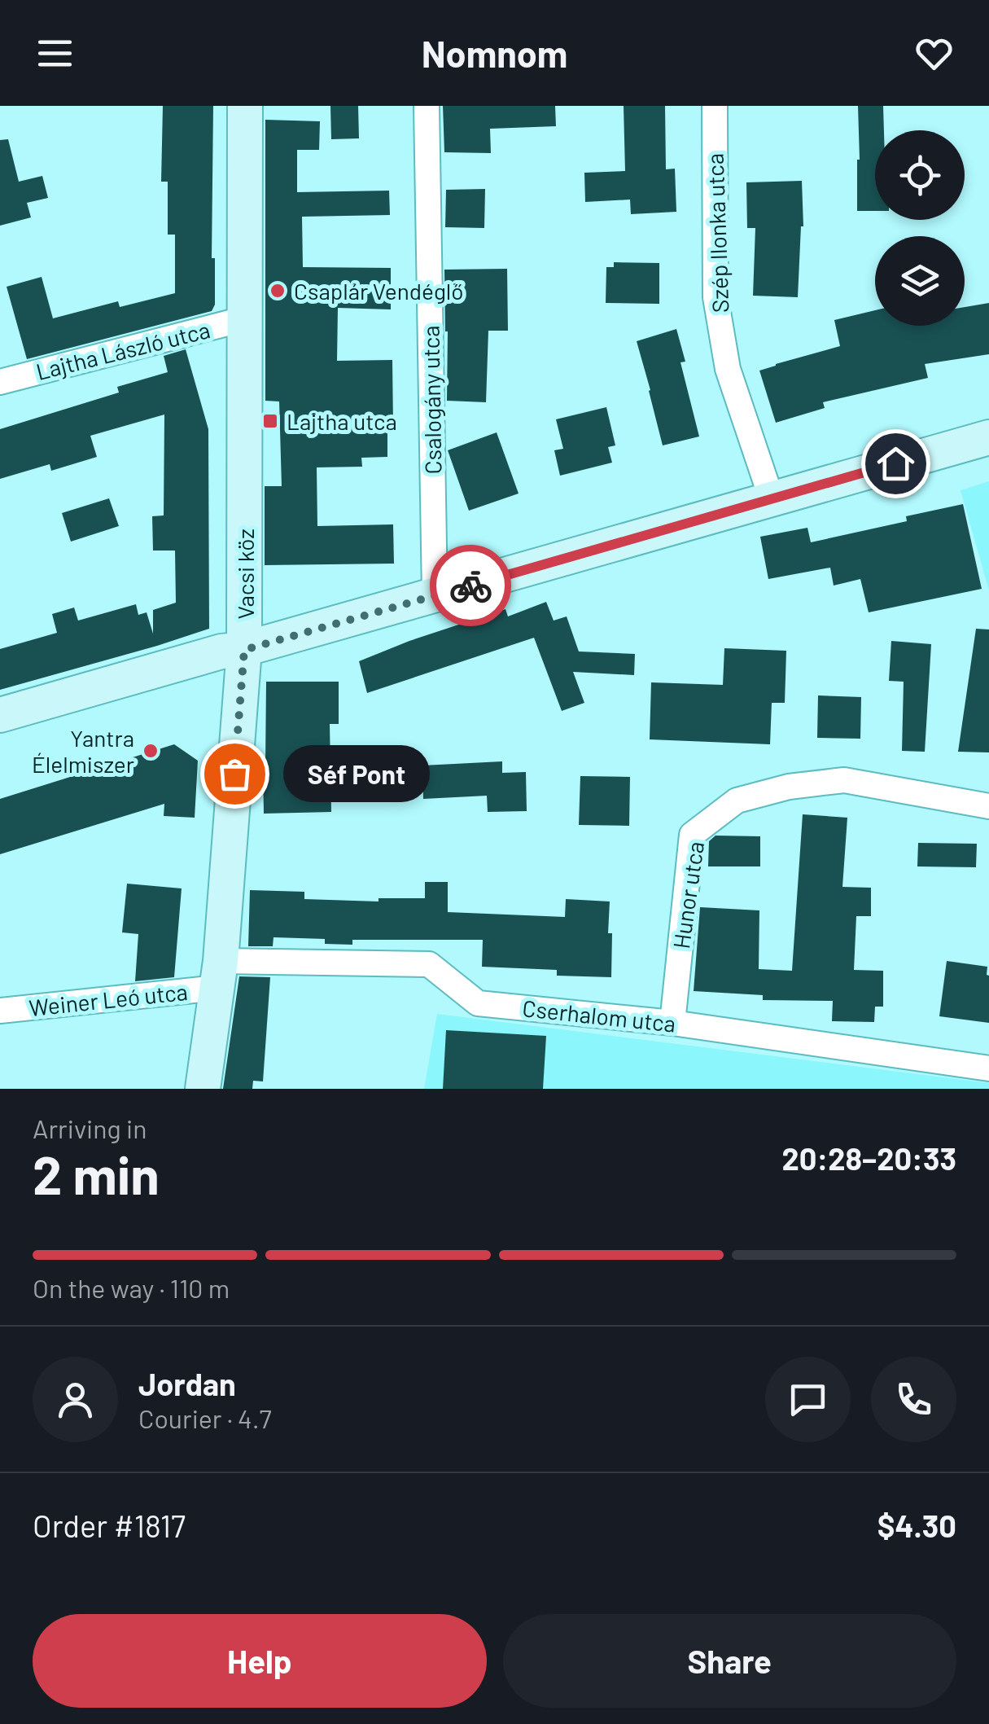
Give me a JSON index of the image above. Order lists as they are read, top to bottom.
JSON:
{
  "streets": {
    "street": [
      "Szép Ilonka utca",
      "Lajtha László utca",
      "Csalogány utca",
      "Vacsi köz",
      "Hunor utca",
      "Weiner Leó utca",
      "Cserhalom utca"
    ]
  },
  "crossings": [
    ["Lajtha László utca", "Vacsi köz"],
    ["Vacsi köz", "Weiner Leó utca"],
    ["Vacsi köz", "Cserhalom utca"],
    ["Hunor utca", "Cserhalom utca"],
    ["Weiner Leó utca", "Cserhalom utca"]
  ],
  "places": {
    "other": ["Csaplár Vendéglő", "Yantra Élelmiszer", "Séf Pont"],
    "transit": ["Lajtha utca"]
  },
  "page": {
    "header": "Nomnom",
    "bubble": "Séf Pont",
    "heading": ["2 min", "Arriving in", "20:28–20:33"],
    "panel": [
      "Jordan",
      "Courier · 4.7",
      "Order #1817",
      "$4.30"
    ],
    "bar": "On the way · 110 m",
    "buttons": ["Help", "Share"]
  }
}
